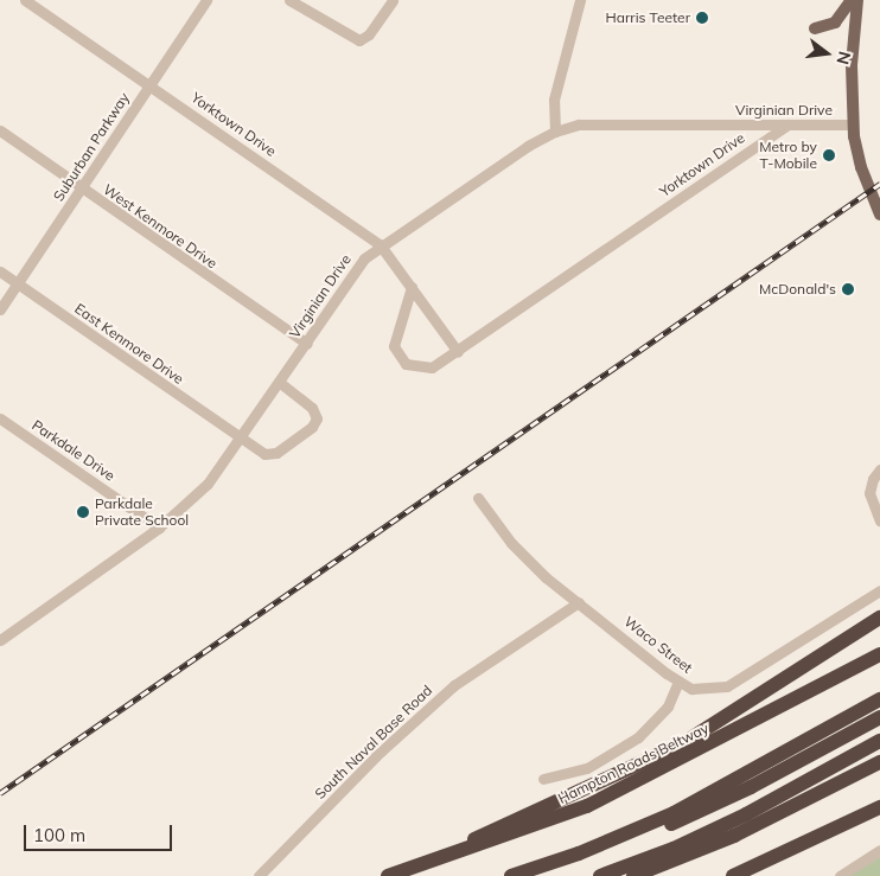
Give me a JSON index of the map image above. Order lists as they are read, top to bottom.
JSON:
{
  "streets": {
    "highway": ["Hampton Roads Beltway"],
    "street": [
      "Virginian Drive",
      "Yorktown Drive",
      "Suburban Parkway",
      "West Kenmore Drive",
      "East Kenmore Drive",
      "Parkdale Drive",
      "Waco Street",
      "South Naval Base Road"
    ]
  },
  "crossings": [
    ["Virginian Drive", "Yorktown Drive"],
    ["Virginian Drive", "West Kenmore Drive"],
    ["Virginian Drive", "East Kenmore Drive"],
    ["Virginian Drive", "Parkdale Drive"],
    ["Yorktown Drive", "Suburban Parkway"],
    ["Suburban Parkway", "West Kenmore Drive"],
    ["Suburban Parkway", "East Kenmore Drive"],
    ["Waco Street", "South Naval Base Road"]
  ],
  "places": [
    "Harris Teeter",
    "Metro by T-Mobile",
    "McDonald's",
    "Parkdale Private School"
  ],
  "scale_bar": "100 m",
  "north": "right"
}
